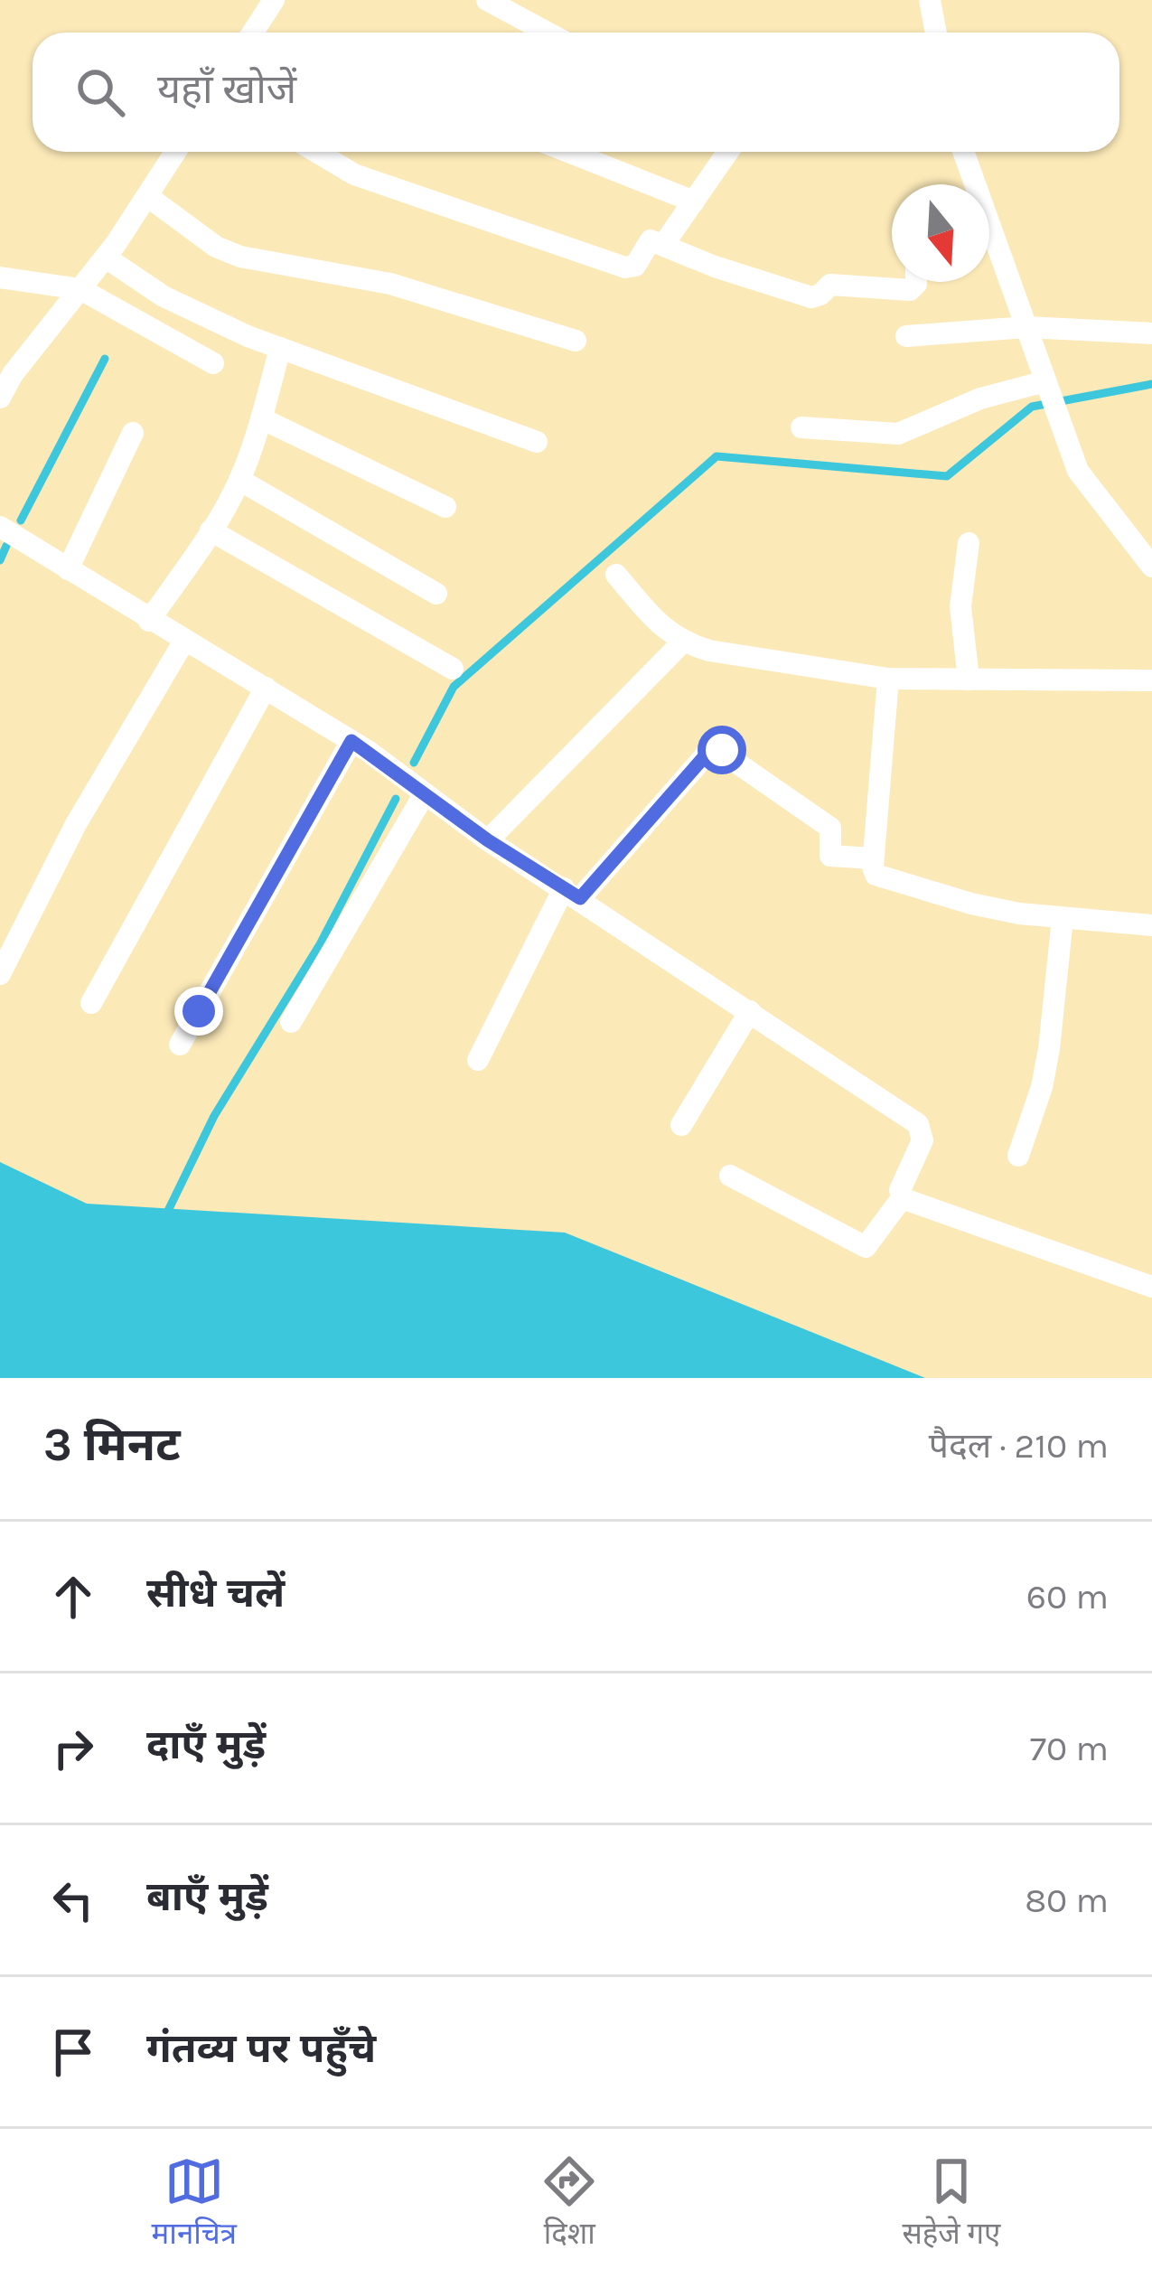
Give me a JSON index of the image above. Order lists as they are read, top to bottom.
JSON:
{
  "north": "bottom",
  "page": {
    "search": "यहाँ खोजें",
    "heading": ["3 मिनट", "पैदल · 210 m"],
    "list": [
      ["सीधे चलें", "60 m"],
      ["दाएँ मुड़ें", "70 m"],
      ["बाएँ मुड़ें", "80 m"],
      "गंतव्य पर पहुँचे"
    ],
    "nav": ["मानचित्र", "दिशा", "सहेजे गए"]
  }
}
